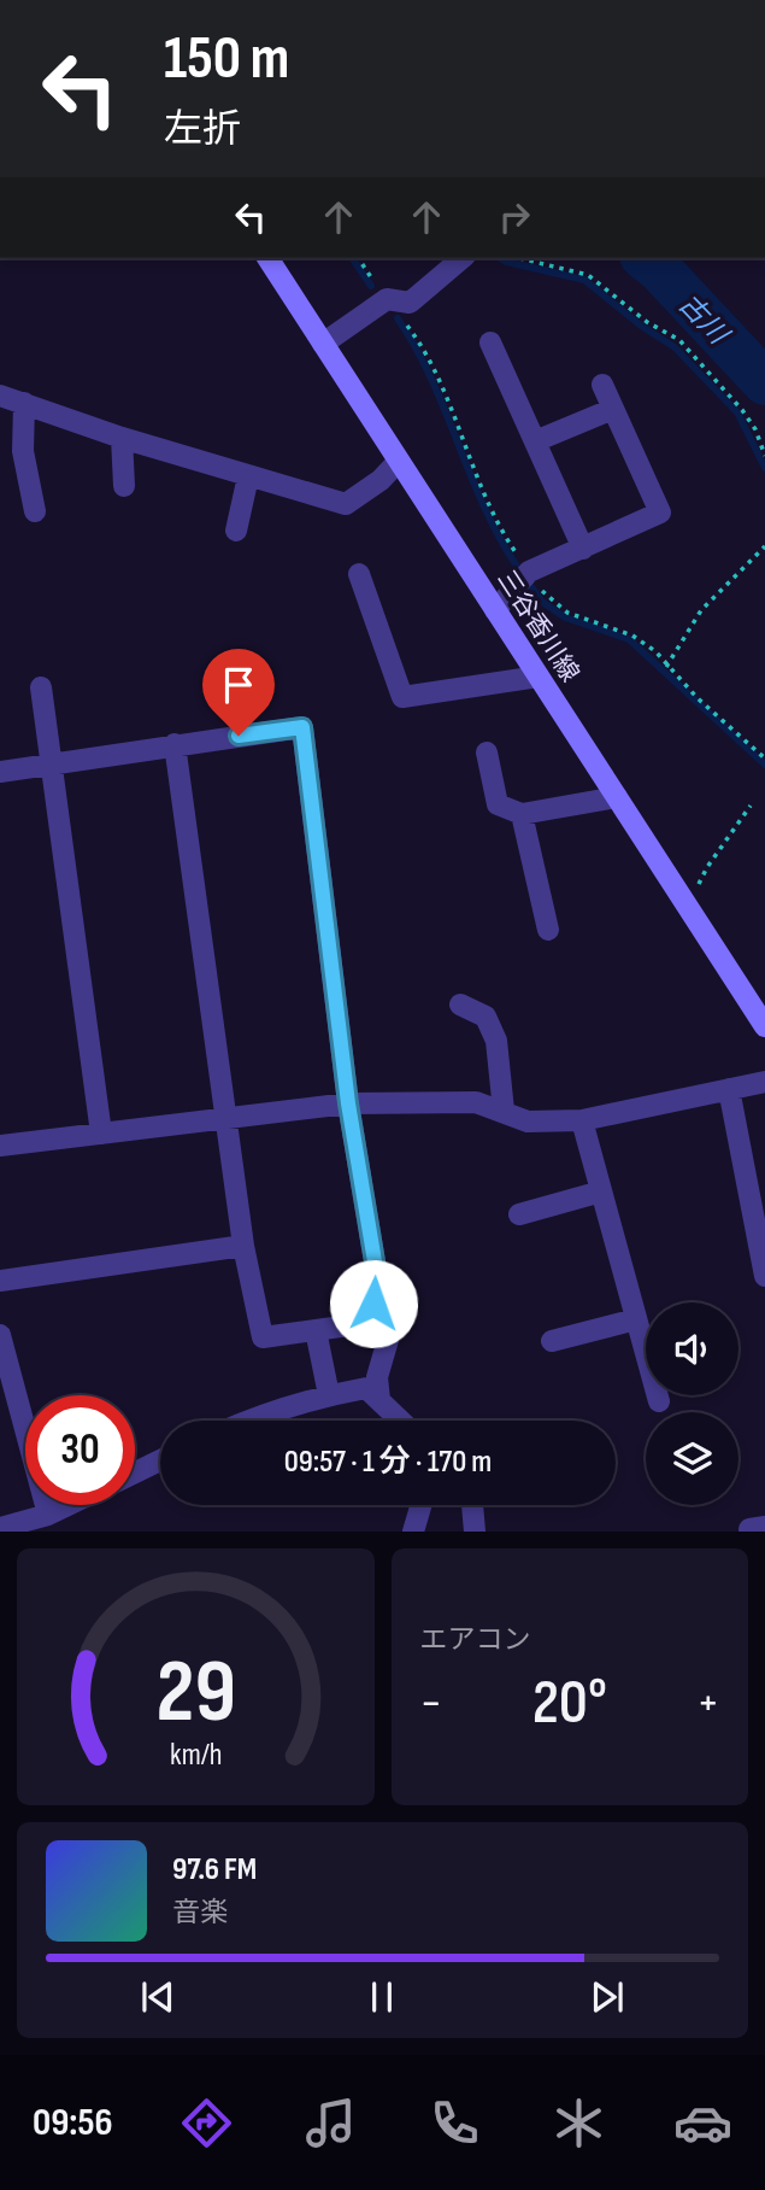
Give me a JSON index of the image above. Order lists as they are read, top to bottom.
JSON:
{
  "streets": {
    "main road": ["三谷香川線"]
  },
  "water": ["古川"],
  "page": {
    "turn": ["150 m", "左折"],
    "limit": "30",
    "trip": "09:57 · 1 分 · 170 m",
    "tile": "エアコン",
    "heat": ["−", "20°", "+"],
    "song": ["97.6 FM", "音楽"],
    "tabs": "09:56",
    "gauge": ["29", "km/h"]
  }
}
